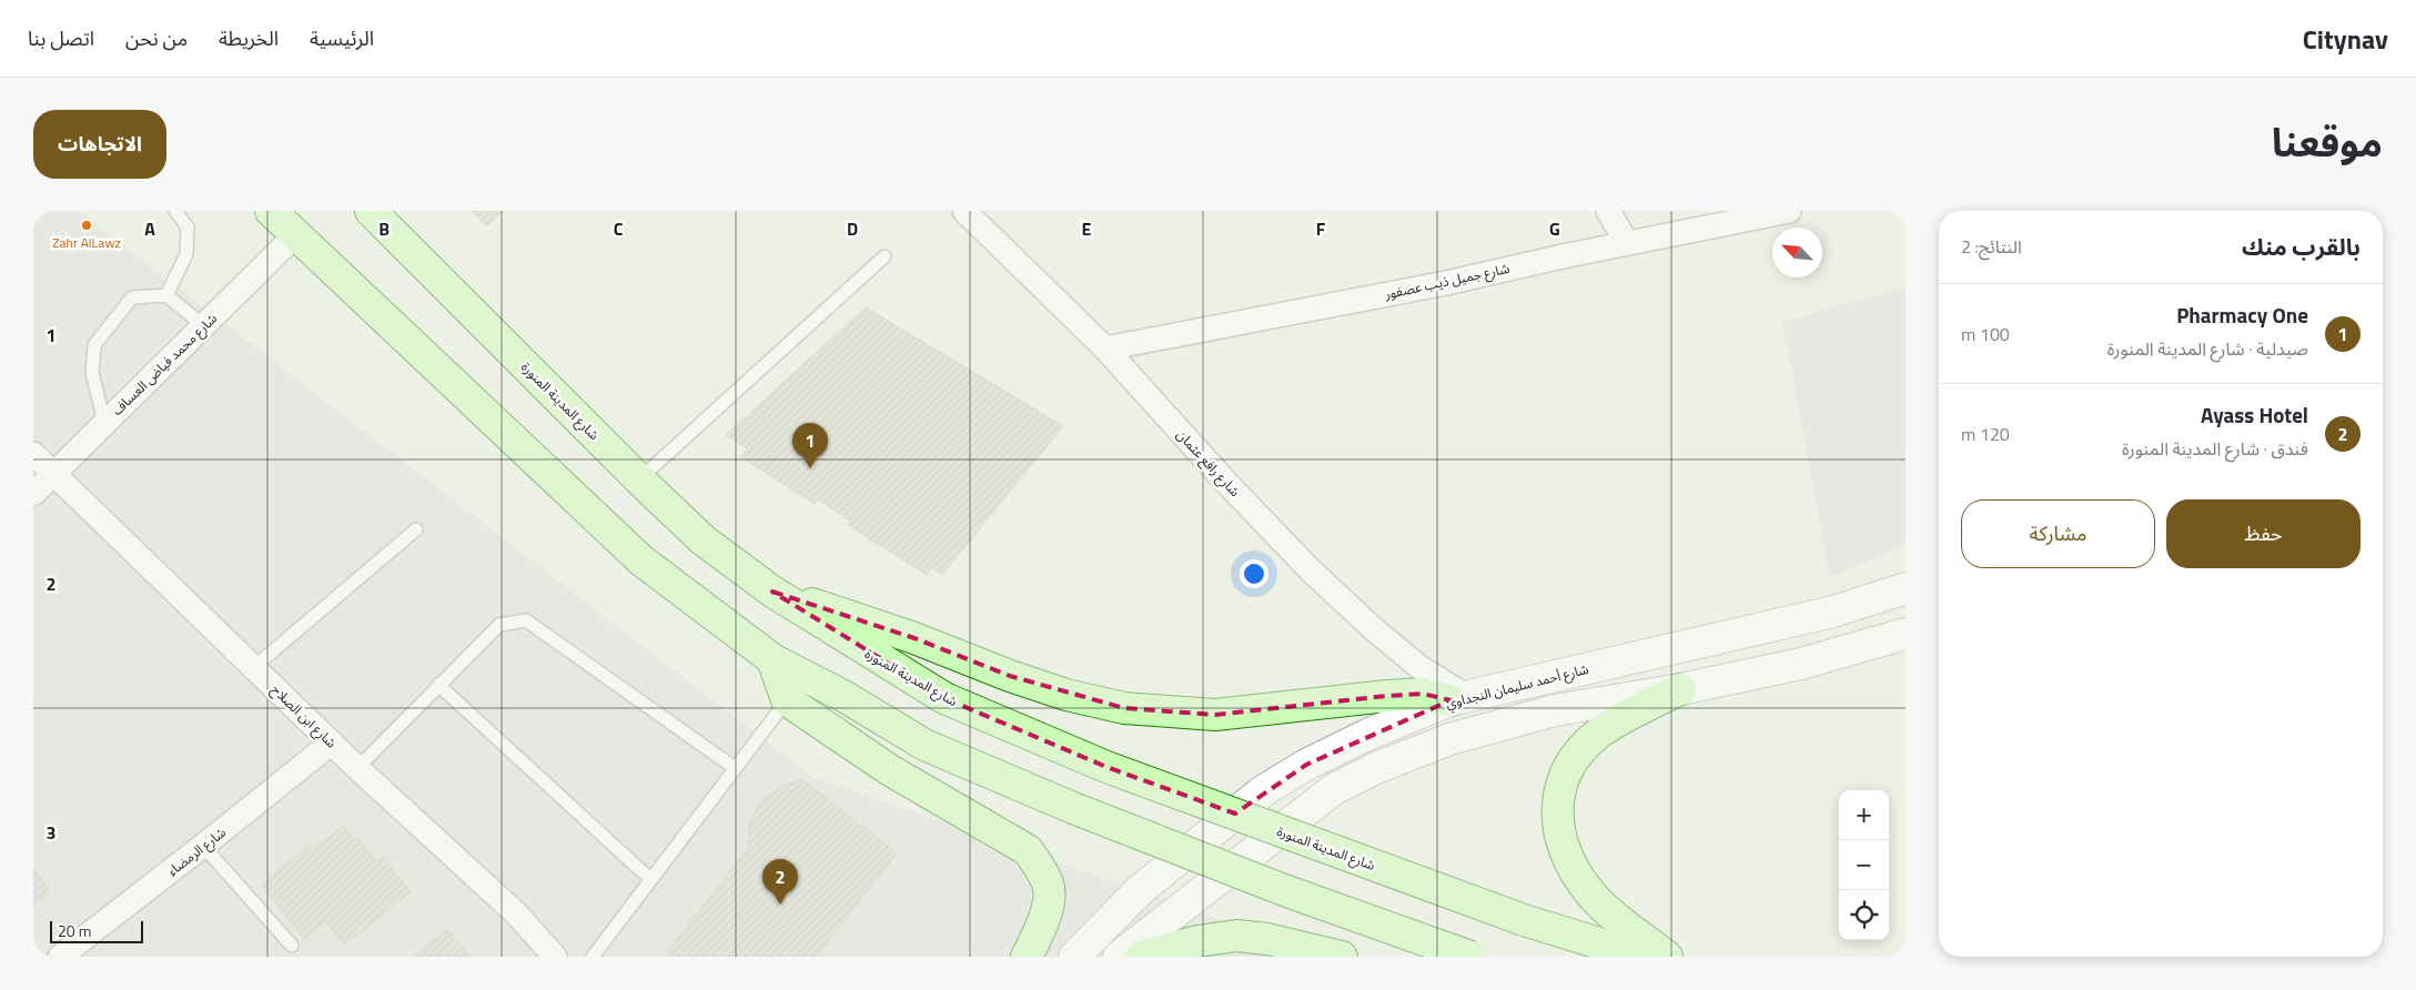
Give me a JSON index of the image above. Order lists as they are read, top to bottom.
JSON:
{
  "streets": {
    "main road": ["شارع المدينة المنورة"],
    "street": [
      "شارع جميل ذيب عصفور",
      "شارع محمد فياض العساف",
      "شارع رافع عثمان",
      "شارع أحمد سليمان النجداوي",
      "شارع ابن الصلاح",
      "شارع الرمضاء"
    ]
  },
  "crossings": [
    ["شارع جميل ذيب عصفور", "شارع رافع عثمان"],
    ["شارع محمد فياض العساف", "شارع ابن الصلاح"],
    ["شارع رافع عثمان", "شارع أحمد سليمان النجداوي"],
    ["شارع ابن الصلاح", "شارع الرمضاء"]
  ],
  "places": ["Zahr AlLawz"],
  "scale_bar": "20 m",
  "north": "top left",
  "page": {
    "header": "Citynav",
    "nav": [
      "الرئيسية",
      "الخريطة",
      "من نحن",
      "اتصل بنا"
    ],
    "title": "موقعنا",
    "buttons": [
      "الاتجاهات",
      ["حفظ", "مشاركة"]
    ],
    "heading": ["بالقرب منك", "النتائج: 2"],
    "list": [
      {
        "mark": "1",
        "name": "Pharmacy One",
        "note": "صيدلية · شارع المدينة المنورة",
        "value": "100 m"
      },
      {
        "mark": "2",
        "name": "Ayass Hotel",
        "note": "فندق · شارع المدينة المنورة",
        "value": "120 m"
      }
    ],
    "pins": ["1", "2"],
    "map_buttons": ["+", "−"],
    "scale": "20 m"
  },
  "grid": {
    "columns": [
      "A",
      "B",
      "C",
      "D",
      "E",
      "F",
      "G"
    ],
    "rows": ["1", "2", "3"]
  }
}
